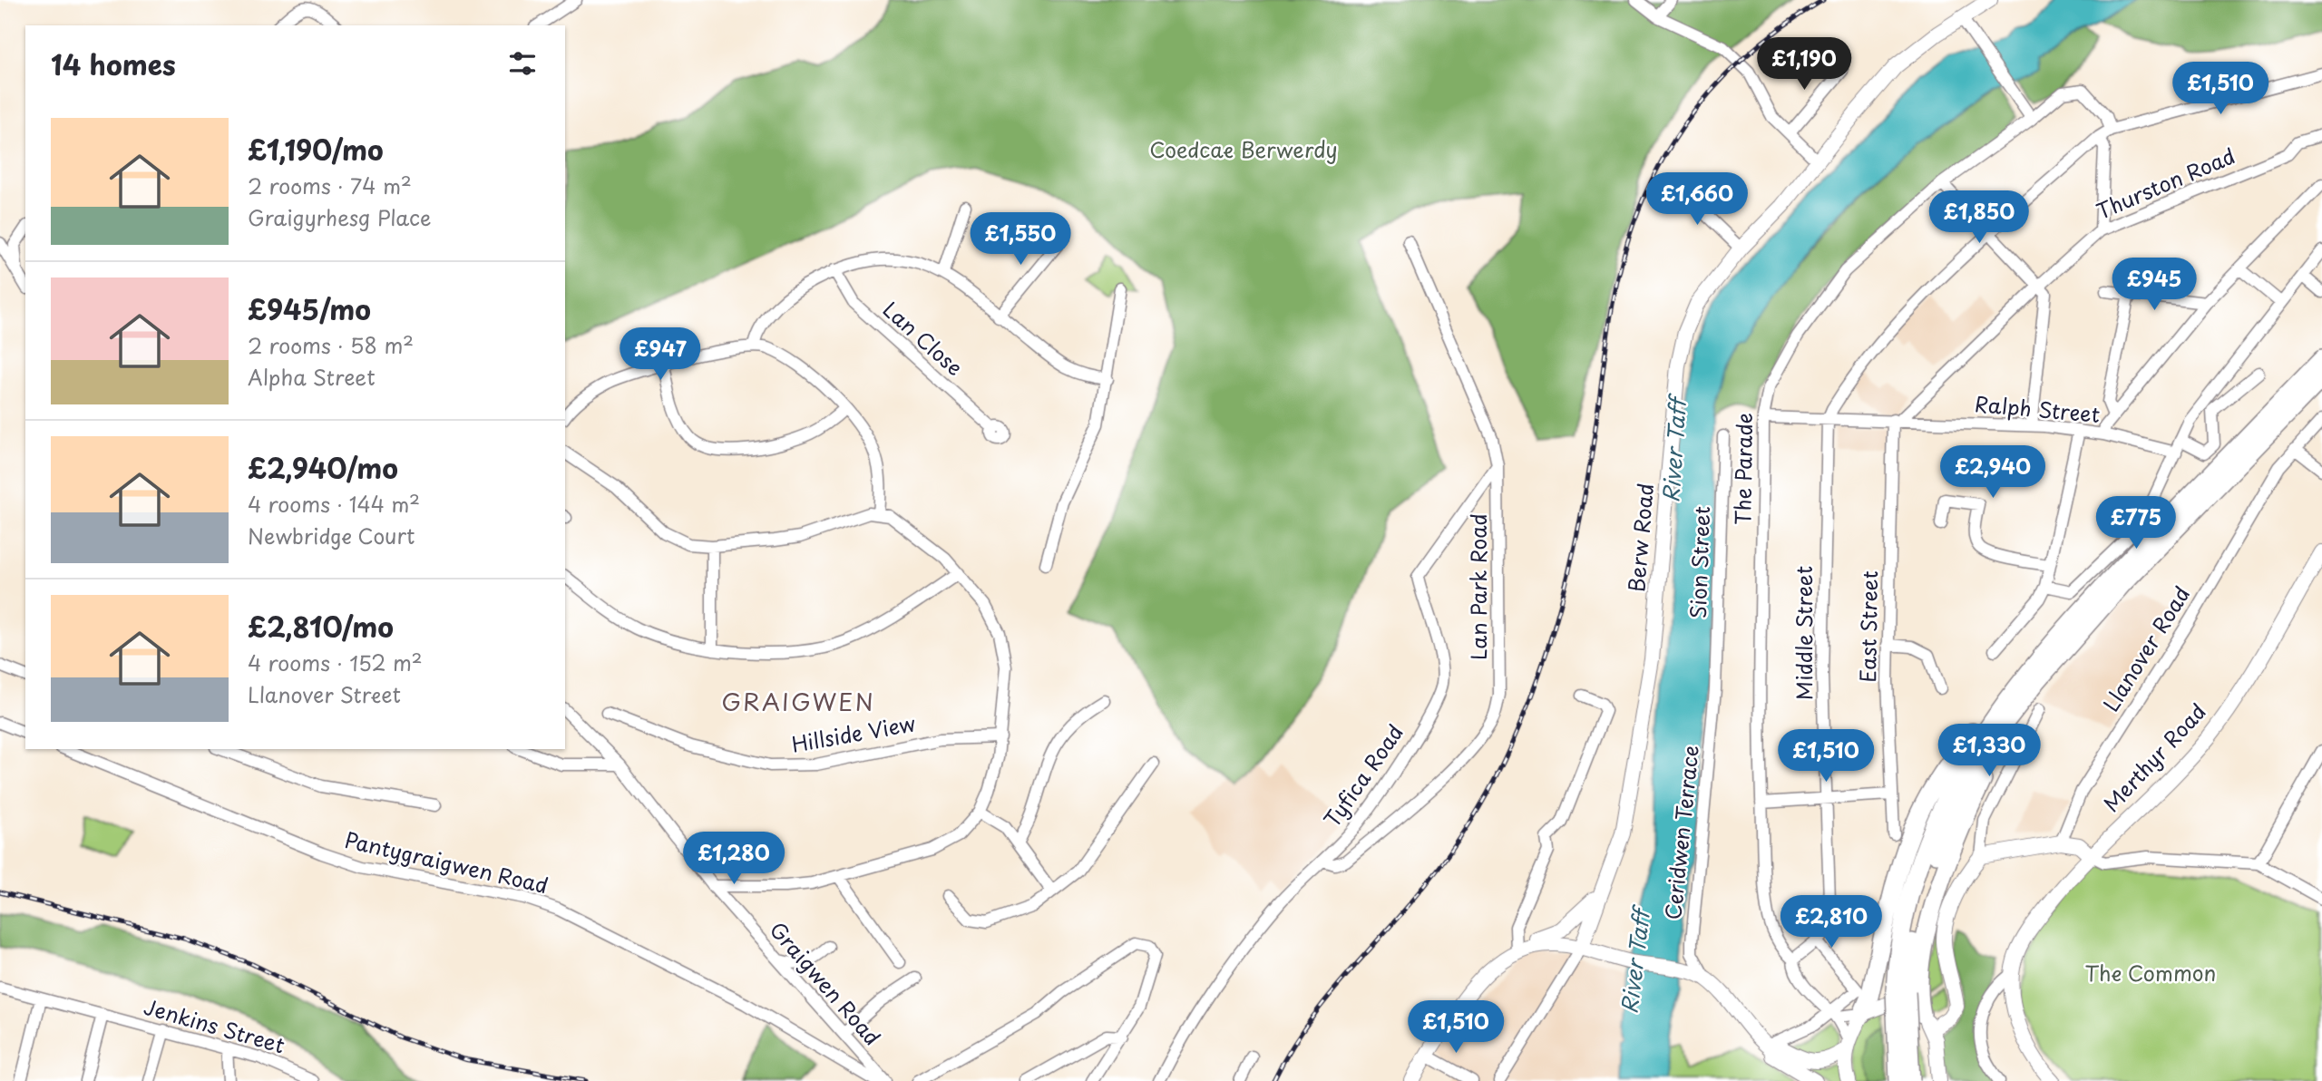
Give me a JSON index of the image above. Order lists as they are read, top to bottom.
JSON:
{
  "streets": {
    "main road": ["Berw Road", "Merthyr Road"],
    "street": [
      "Thurston Road",
      "Lan Close",
      "Ralph Street",
      "The Parade",
      "Sion Street",
      "Lan Park Road",
      "East Street",
      "Middle Street",
      "Llanover Road",
      "Hillside View",
      "Tyfica Road",
      "Ceridwen Terrace",
      "Pantygraigwen Road",
      "Graigwen Road",
      "Jenkins Street"
    ]
  },
  "crossings": [
    ["Thurston Road", "Ralph Street"],
    ["Thurston Road", "East Street"],
    ["Ralph Street", "The Parade"],
    ["Ralph Street", "East Street"],
    ["Ralph Street", "Middle Street"],
    ["Sion Street", "Ceridwen Terrace"],
    ["Lan Park Road", "Tyfica Road"]
  ],
  "districts": ["GRAIGWEN"],
  "water": ["River Taff"],
  "parks": ["Coedcae Berwerdy", "The Common"],
  "page": {
    "heading": "14 homes",
    "price": [
      "£1,190",
      "£1,510",
      "£1,660",
      "£1,850",
      "£1,550",
      "£945",
      "£947",
      "£2,940",
      "£775",
      "£1,330",
      "£1,510",
      "£1,280",
      "£2,810",
      "£1,510"
    ],
    "list": [
      {
        "name": "£1,190/mo",
        "note": "2 rooms · 74 m² · Graigyrhesg Place"
      },
      {
        "name": "£945/mo",
        "note": "2 rooms · 58 m² · Alpha Street"
      },
      {
        "name": "£2,940/mo",
        "note": "4 rooms · 144 m² · Newbridge Court"
      },
      {
        "name": "£2,810/mo",
        "note": "4 rooms · 152 m² · Llanover Street"
      }
    ]
  }
}
